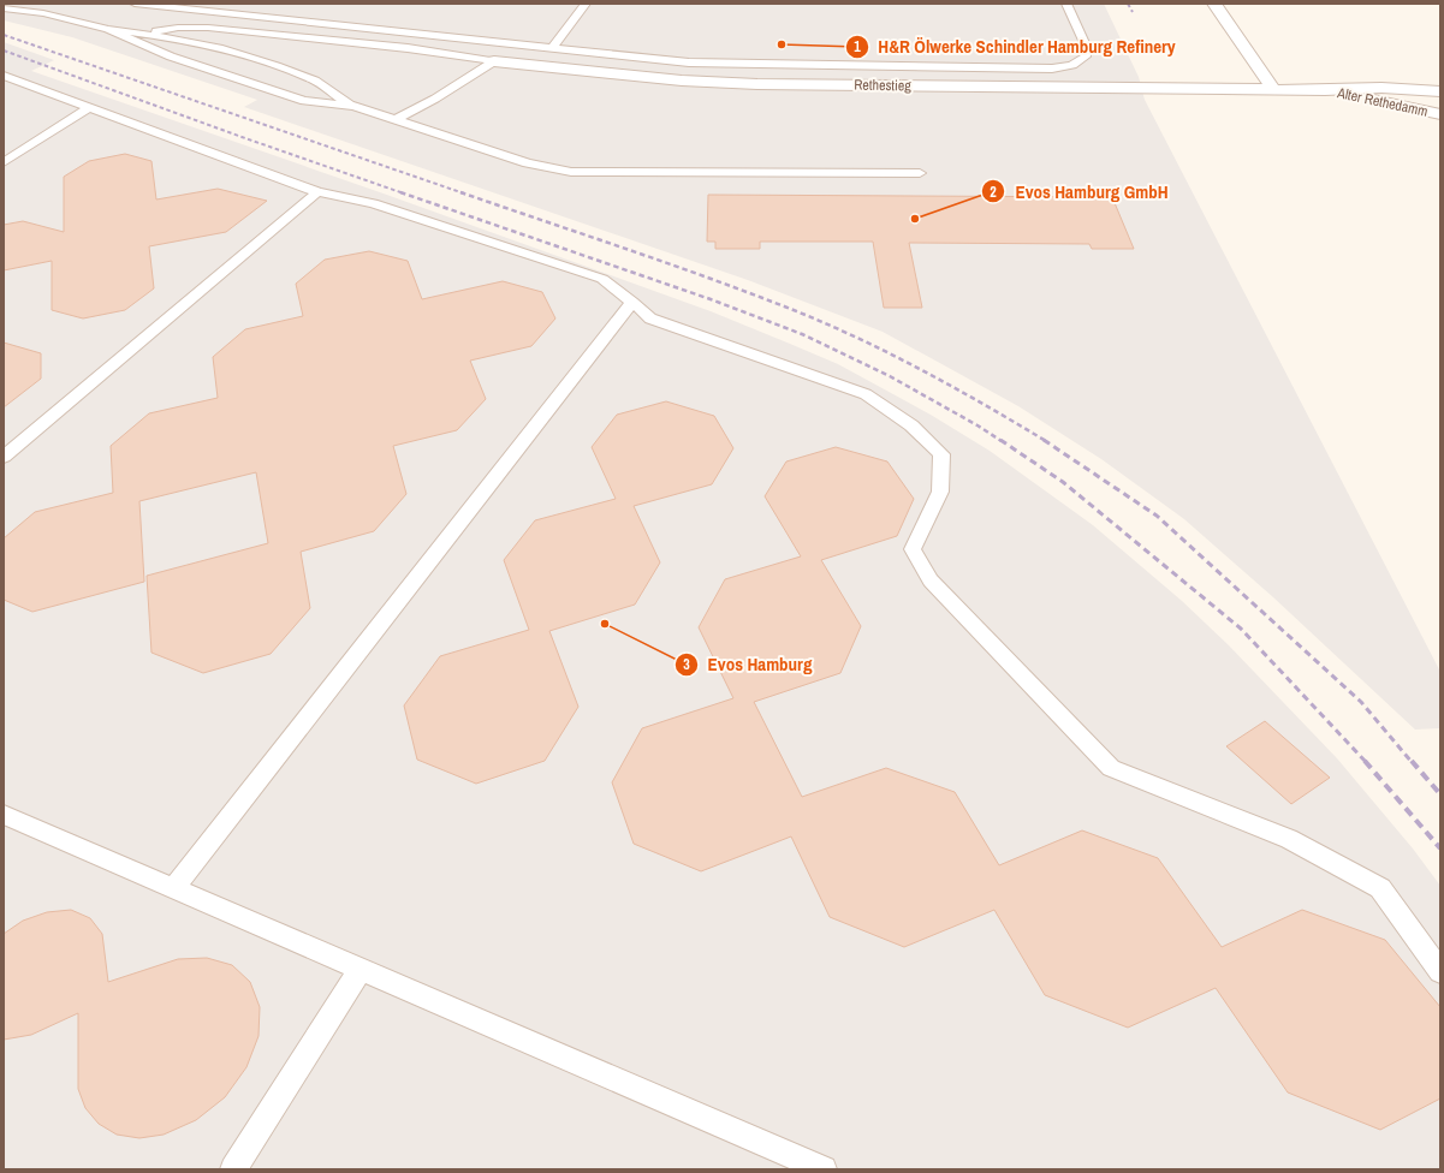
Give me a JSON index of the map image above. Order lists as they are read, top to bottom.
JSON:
{
  "streets": {
    "street": ["Rethestieg", "Alter Rethedamm"]
  },
  "crossings": [
    ["Rethestieg", "Alter Rethedamm"]
  ],
  "places": ["H&R Ölwerke Schindler Hamburg Refinery", "Evos Hamburg GmbH", "Evos Hamburg"]
}
